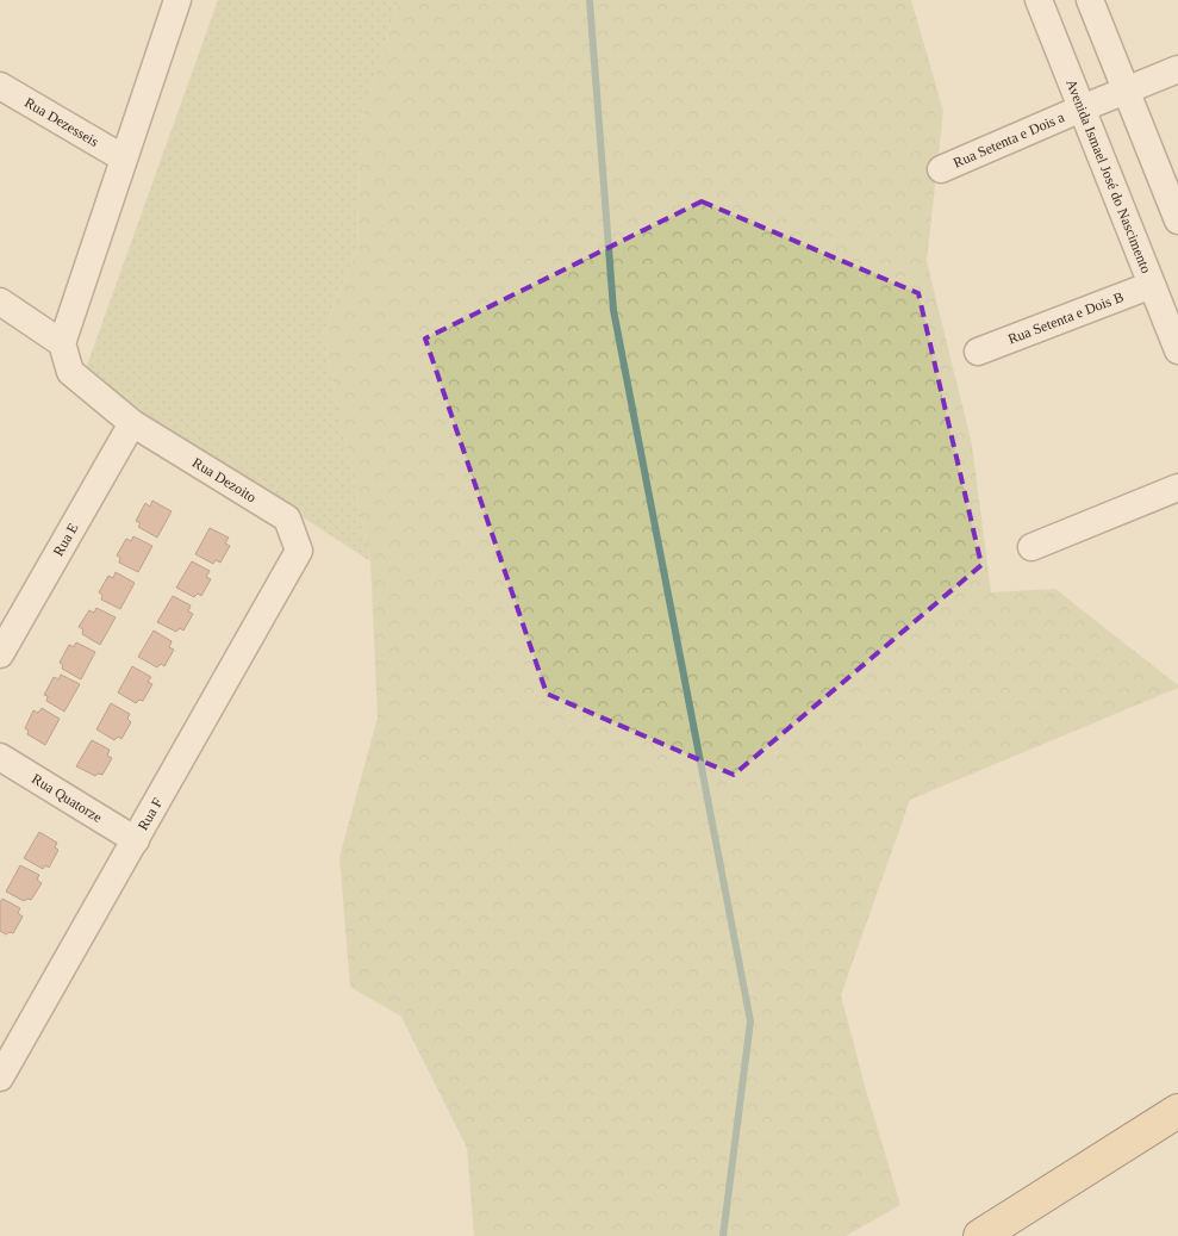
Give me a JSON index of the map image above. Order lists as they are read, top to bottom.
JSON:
{
  "streets": {
    "street": [
      "Rua Dezesseis",
      "Rua Setenta e Dois a",
      "Avenida Ismael José do Nascimento",
      "Rua Setenta e Dois B",
      "Rua Dezoito",
      "Rua E",
      "Rua Quatorze",
      "Rua F"
    ]
  },
  "crossings": [
    ["Rua Setenta e Dois a", "Avenida Ismael José do Nascimento"],
    ["Avenida Ismael José do Nascimento", "Rua Setenta e Dois B"],
    ["Rua Dezoito", "Rua E"],
    ["Rua Dezoito", "Rua F"],
    ["Rua Quatorze", "Rua F"]
  ]
}
